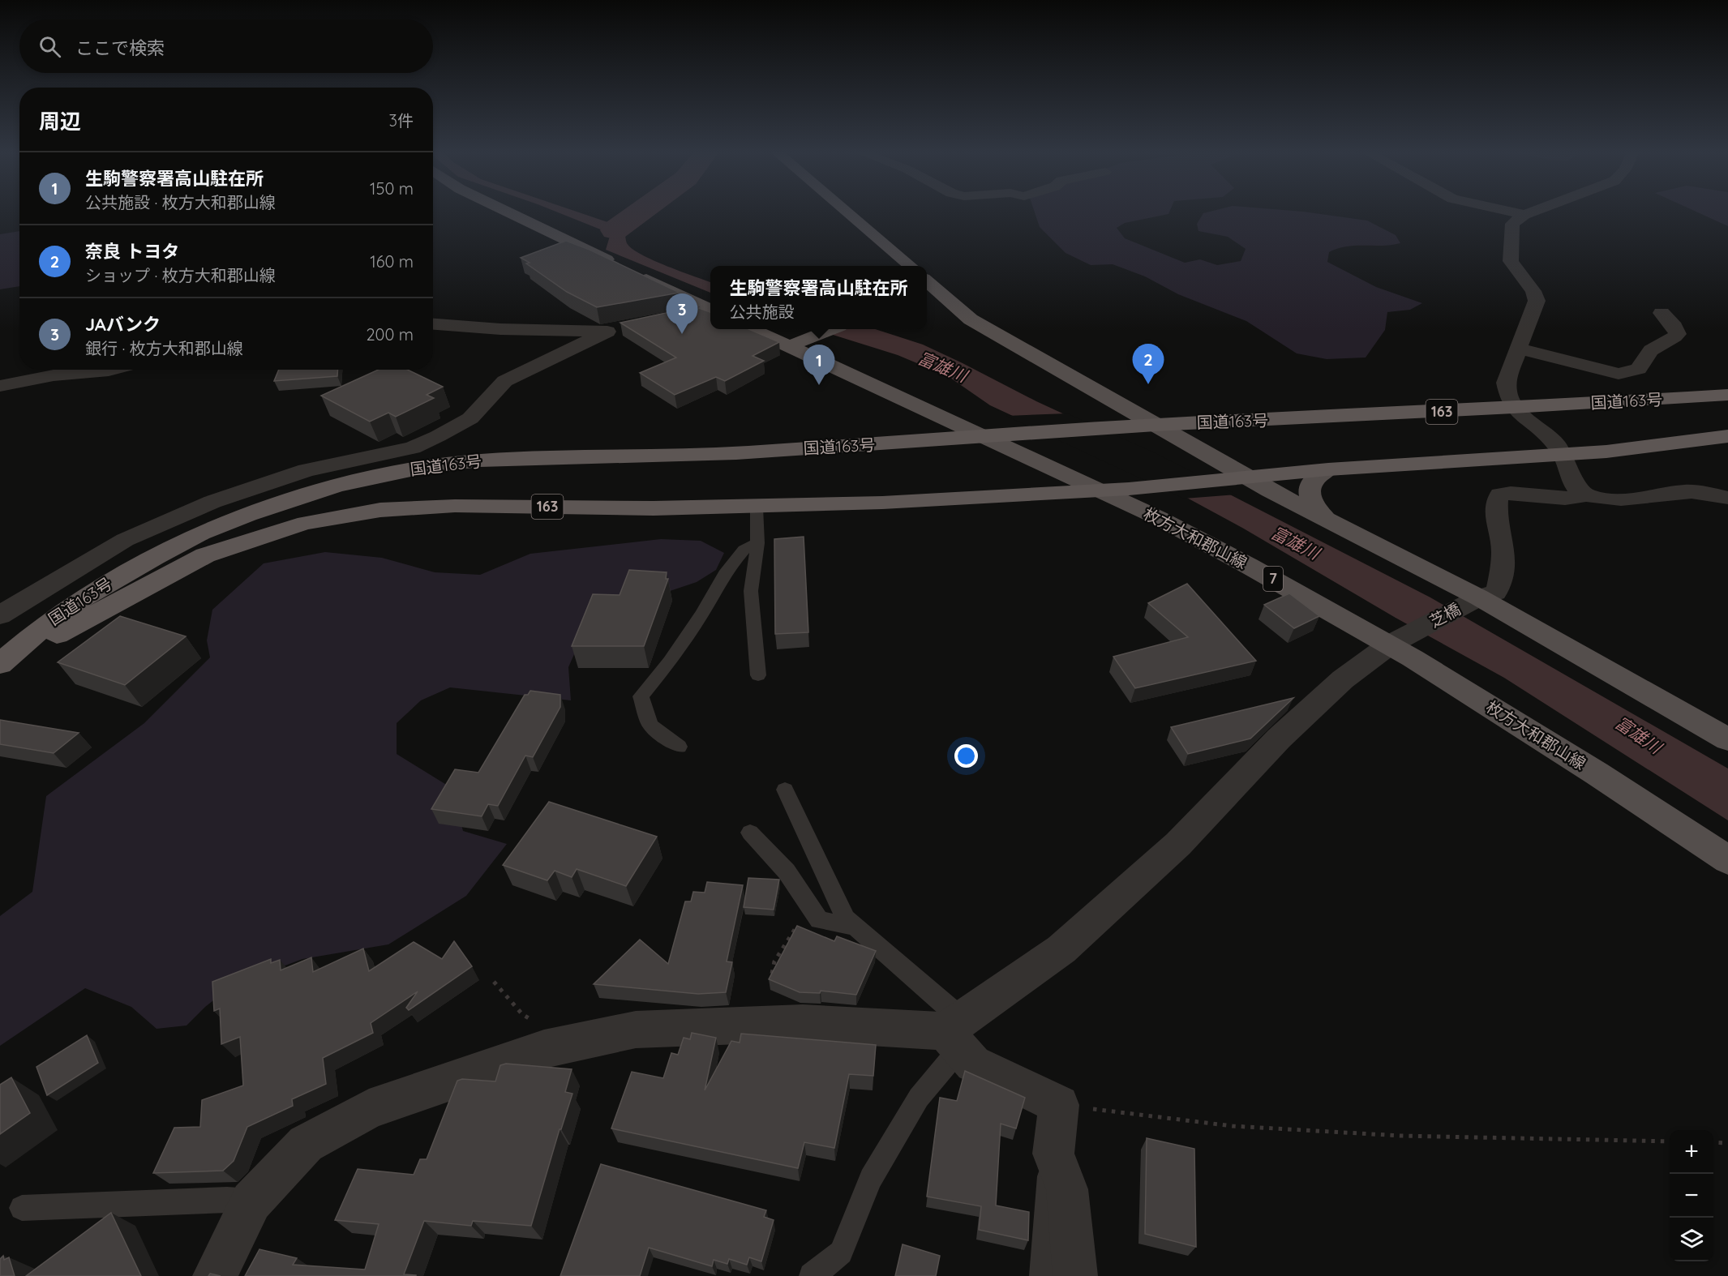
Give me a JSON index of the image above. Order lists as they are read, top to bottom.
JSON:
{
  "streets": {
    "highway": ["国道163号", "163"],
    "main road": ["枚方大和郡山線", "7"],
    "street": ["芝橋"]
  },
  "crossings": [
    ["国道163号", "枚方大和郡山線"],
    ["枚方大和郡山線", "芝橋"]
  ],
  "water": ["富雄川"],
  "page": {
    "search": "ここで検索",
    "heading": ["周辺", "3件"],
    "list": [
      {
        "mark": "1",
        "name": "生駒警察署高山駐在所",
        "note": "公共施設 · 枚方大和郡山線",
        "value": "150 m"
      },
      {
        "mark": "2",
        "name": "奈良 トヨタ",
        "note": "ショップ · 枚方大和郡山線",
        "value": "160 m"
      },
      {
        "mark": "3",
        "name": "JAバンク",
        "note": "銀行 · 枚方大和郡山線",
        "value": "200 m"
      }
    ],
    "popup": ["生駒警察署高山駐在所", "公共施設"],
    "pins": ["3", "2", "1"],
    "map_buttons": ["+", "−"]
  }
}
